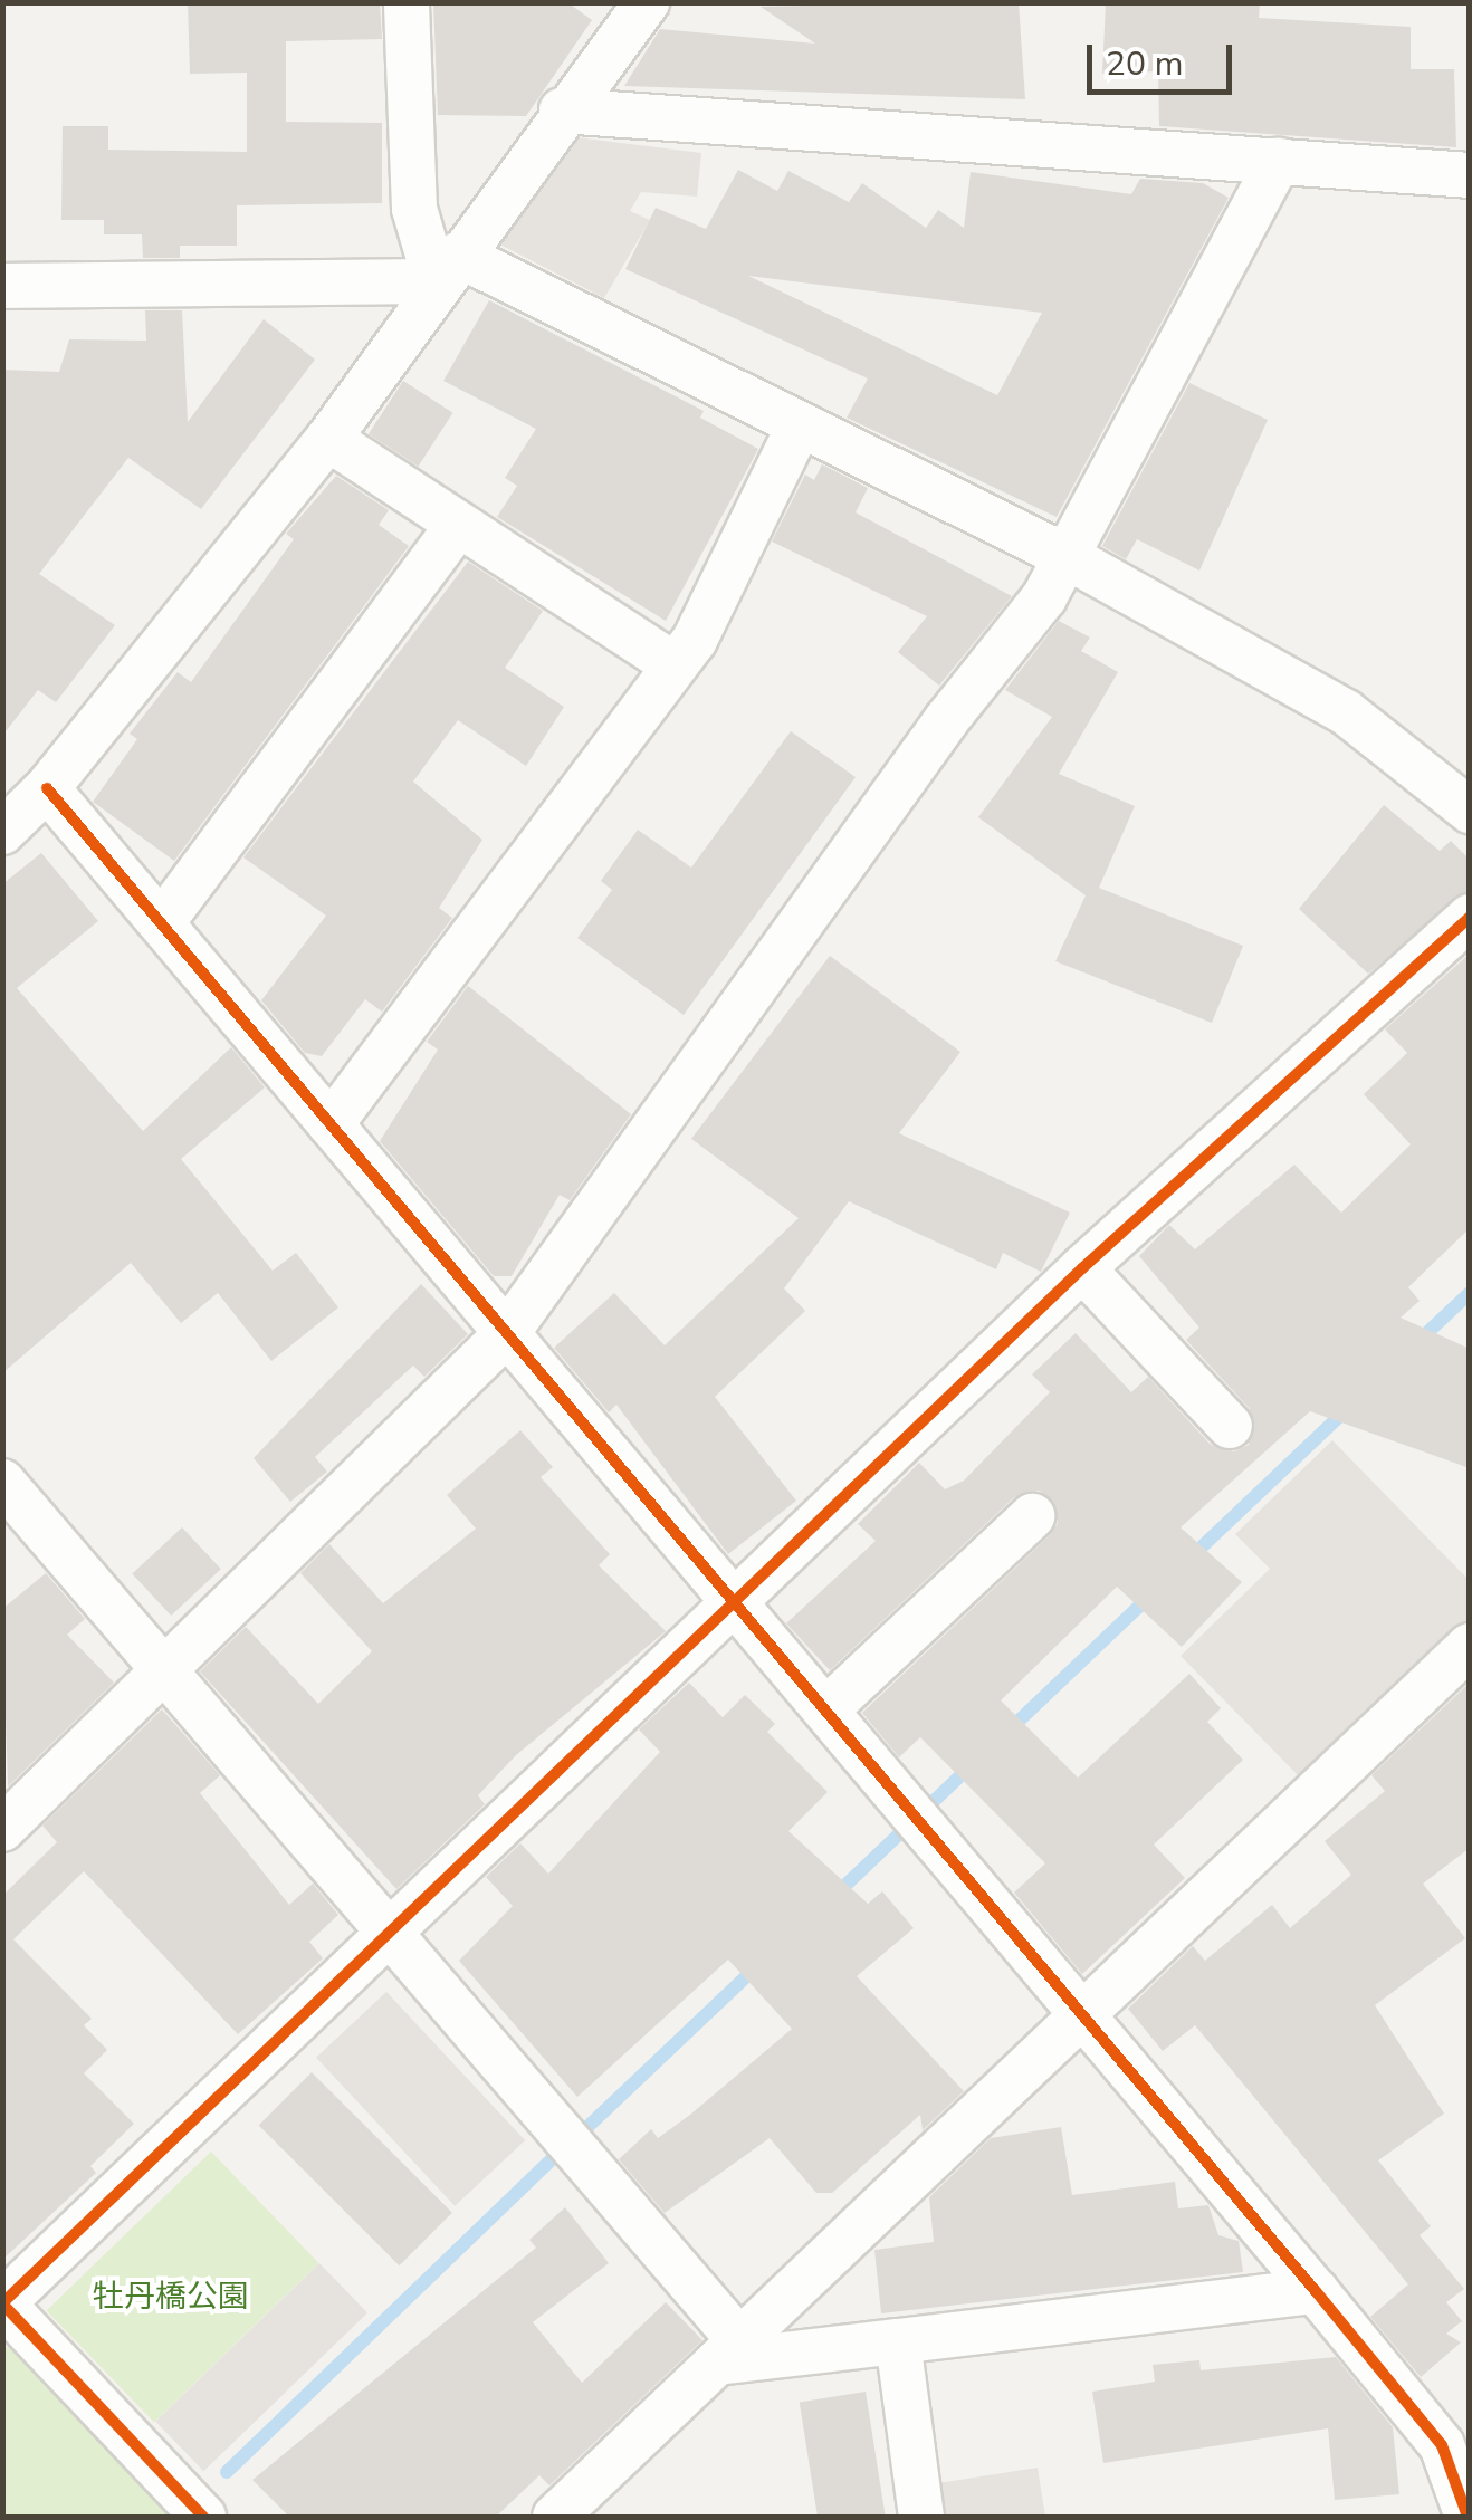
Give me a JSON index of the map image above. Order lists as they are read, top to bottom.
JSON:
{
  "parks": ["牡丹橋公園"],
  "scale_bar": "20 m"
}
